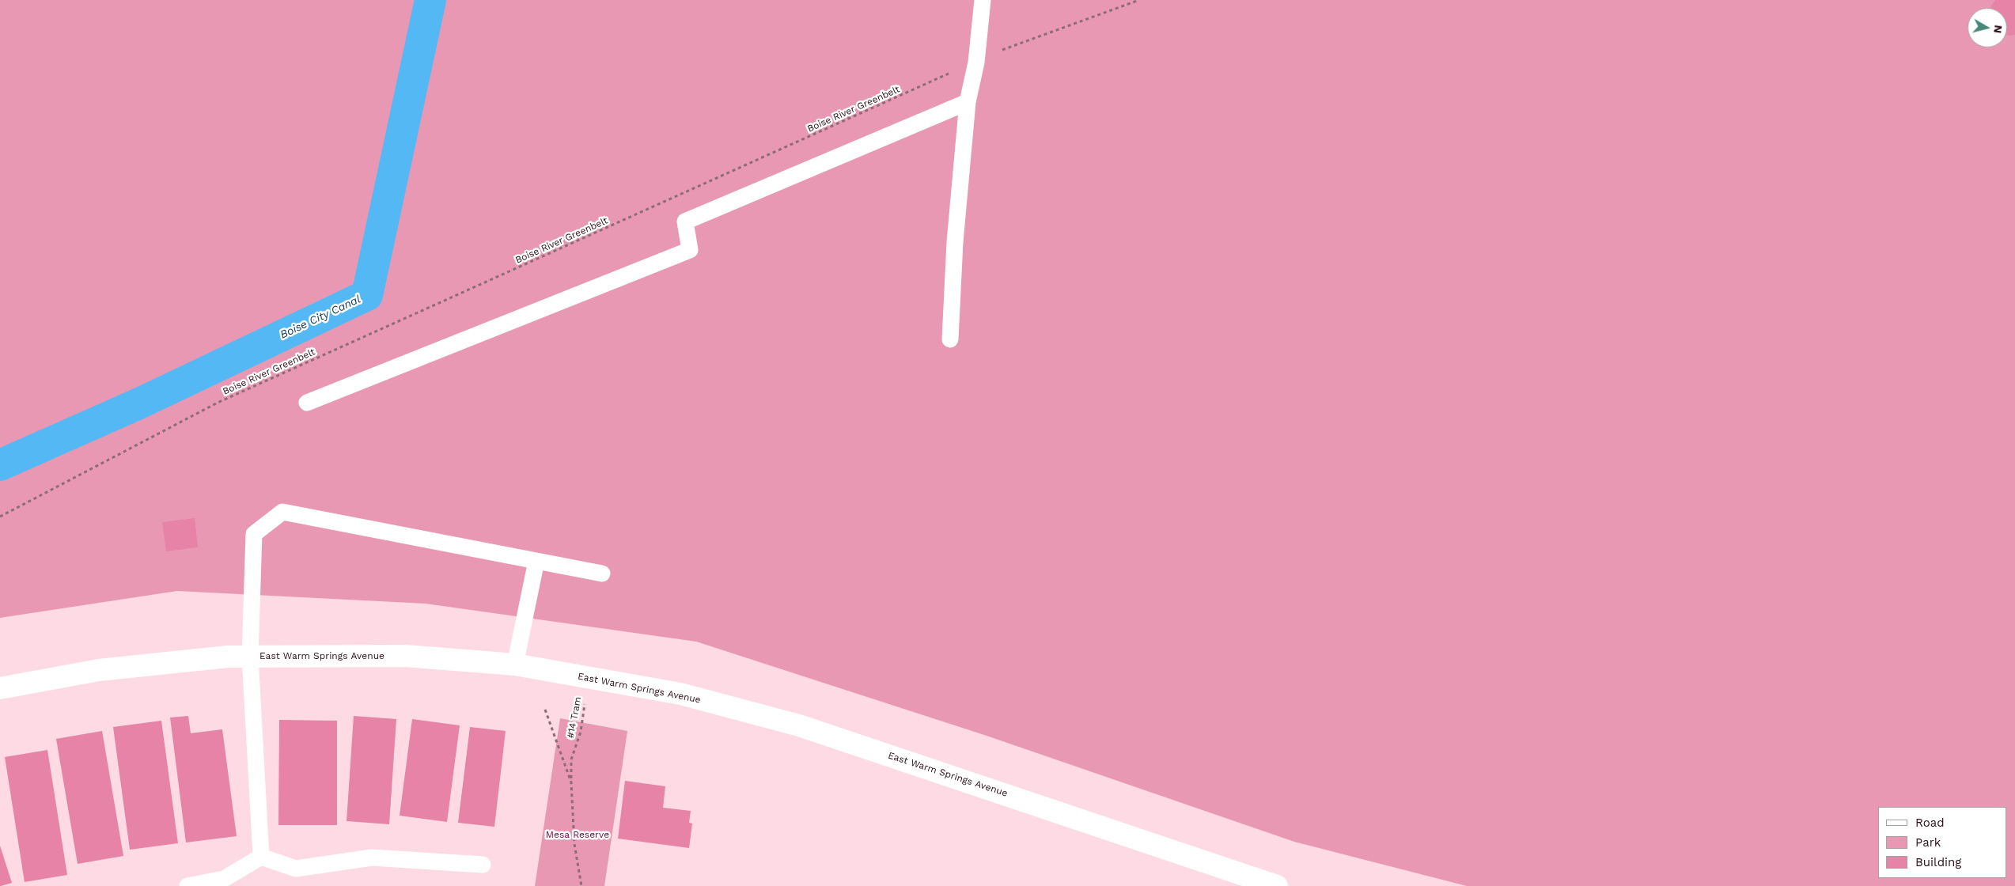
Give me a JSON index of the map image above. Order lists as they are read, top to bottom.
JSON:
{
  "streets": {
    "street": ["East Warm Springs Avenue"],
    "path": ["Boise River Greenbelt", "#14 Tram"]
  },
  "crossings": [
    ["East Warm Springs Avenue", "#14 Tram"]
  ],
  "water": ["Boise City Canal"],
  "parks": ["Mesa Reserve"],
  "legend": ["Road", "Park", "Building"],
  "north": "right"
}
